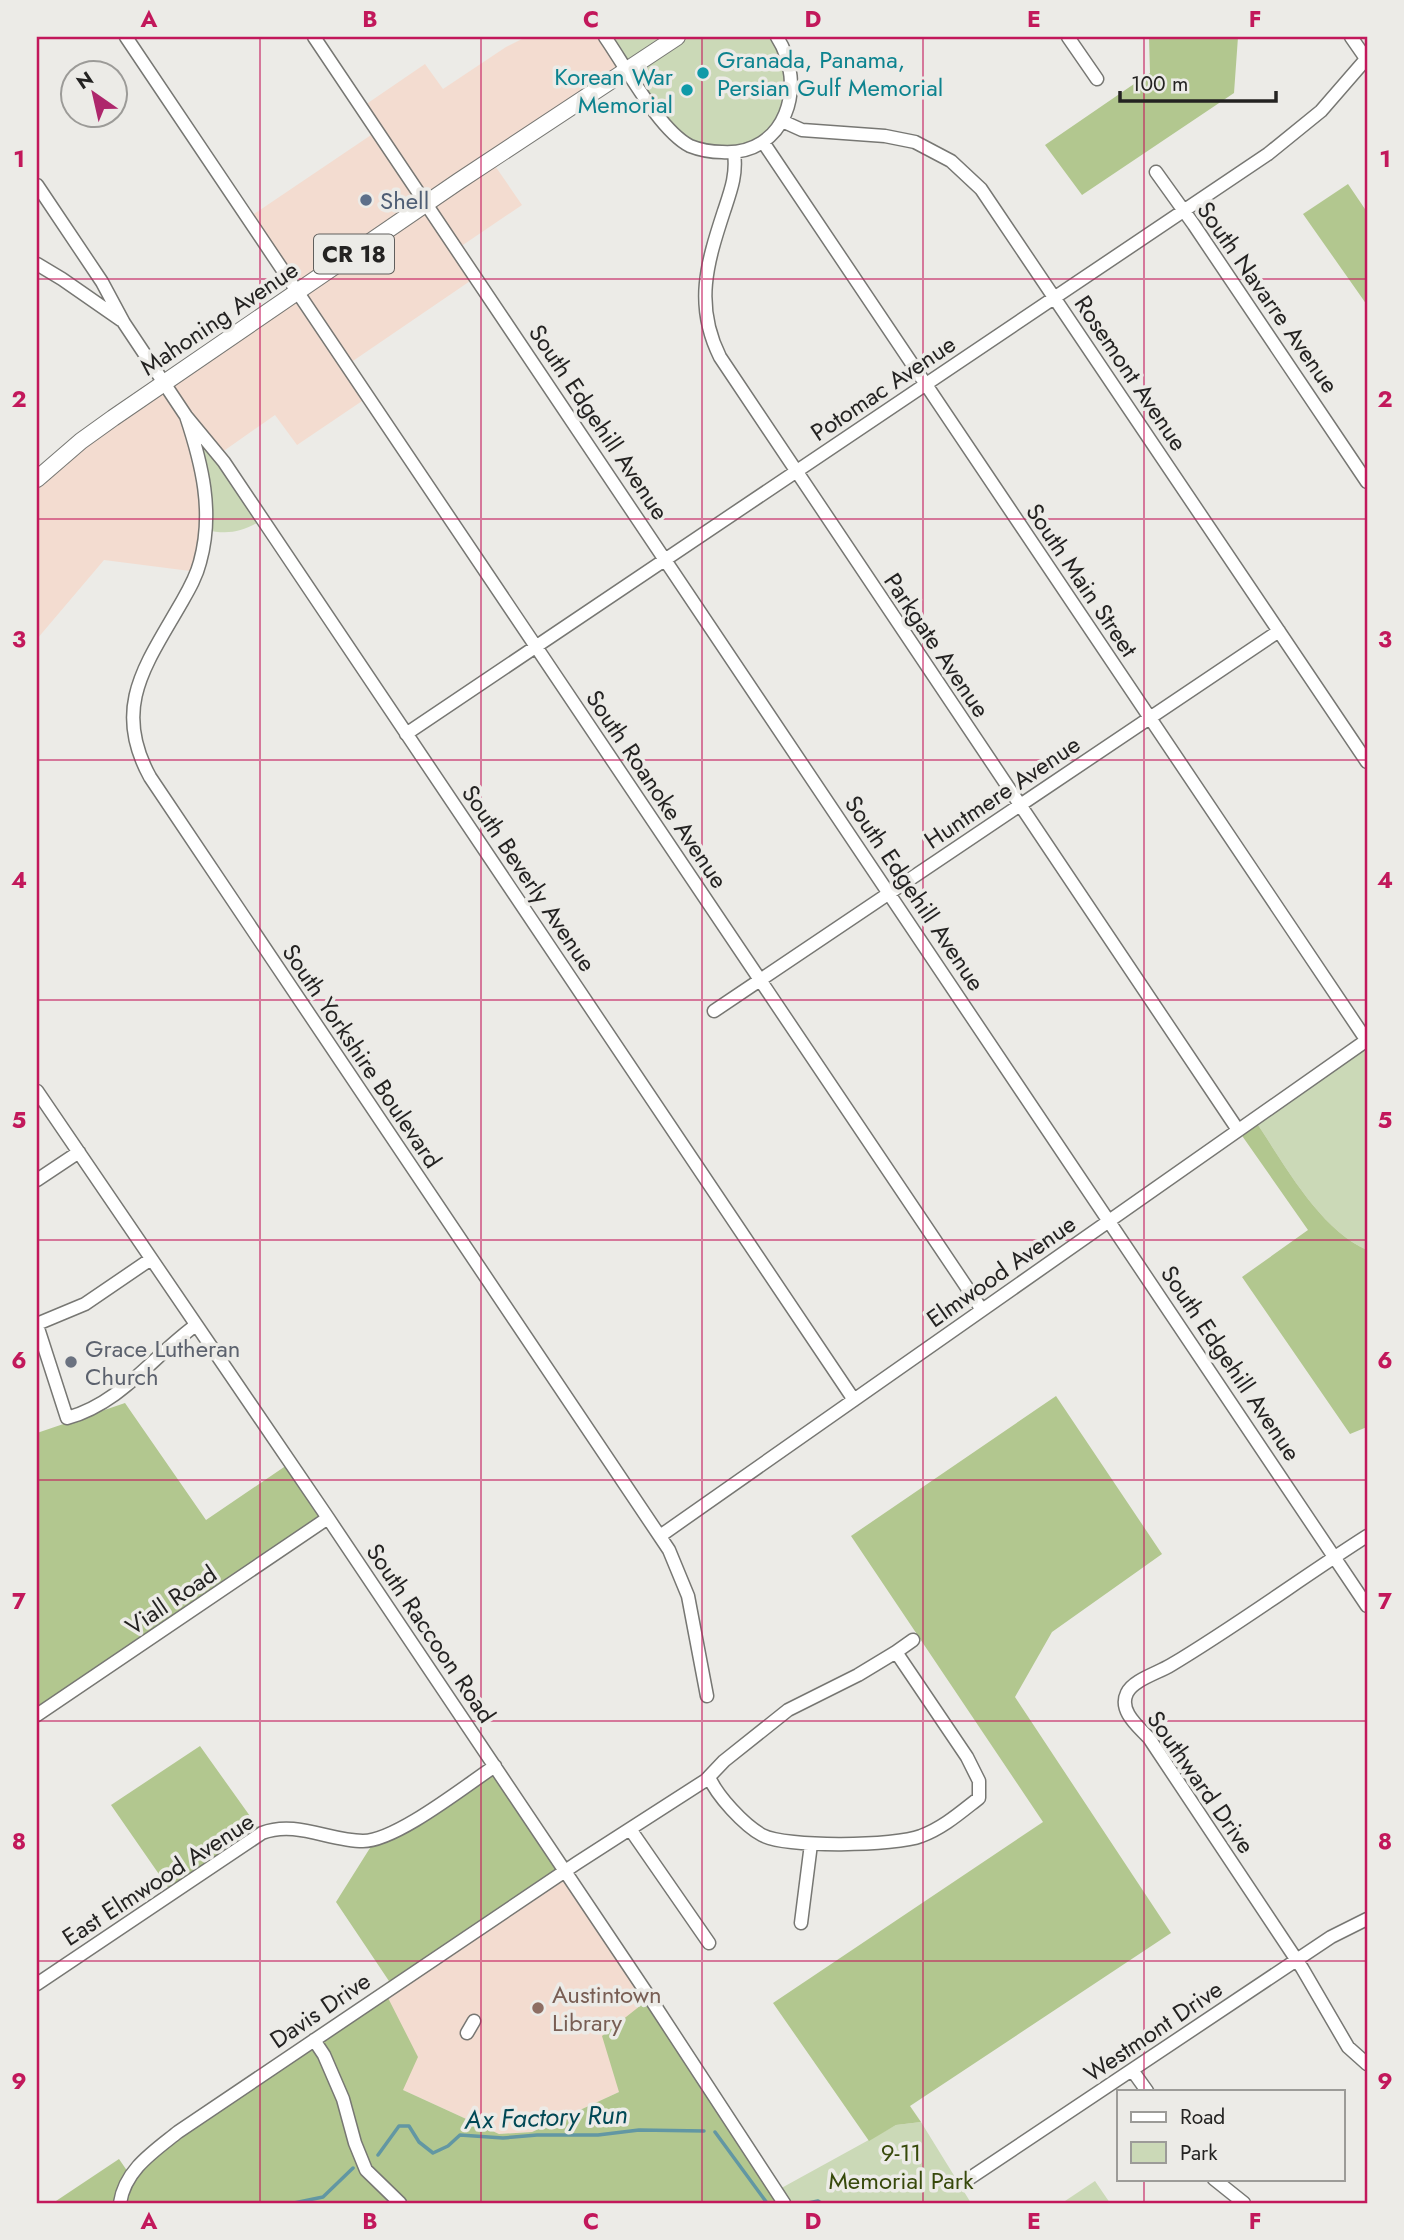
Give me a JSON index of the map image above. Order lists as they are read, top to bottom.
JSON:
{
  "streets": {
    "main road": ["CR 18", "Mahoning Avenue"],
    "street": [
      "South Navarre Avenue",
      "Rosemont Avenue",
      "Potomac Avenue",
      "South Edgehill Avenue",
      "South Main Street",
      "Parkgate Avenue",
      "South Roanoke Avenue",
      "Huntmere Avenue",
      "South Beverly Avenue",
      "South Yorkshire Boulevard",
      "Elmwood Avenue",
      "Viall Road",
      "South Raccoon Road",
      "Southward Drive",
      "East Elmwood Avenue",
      "Davis Drive",
      "Westmont Drive"
    ]
  },
  "crossings": [
    ["South Navarre Avenue", "Potomac Avenue"],
    ["Mahoning Avenue", "South Edgehill Avenue"],
    ["Mahoning Avenue", "South Roanoke Avenue"],
    ["Mahoning Avenue", "South Beverly Avenue"],
    ["Rosemont Avenue", "Potomac Avenue"],
    ["Rosemont Avenue", "Huntmere Avenue"],
    ["Potomac Avenue", "South Edgehill Avenue"],
    ["Potomac Avenue", "South Main Street"],
    ["Potomac Avenue", "Parkgate Avenue"],
    ["Potomac Avenue", "South Roanoke Avenue"],
    ["Potomac Avenue", "South Beverly Avenue"],
    ["South Edgehill Avenue", "Huntmere Avenue"],
    ["South Edgehill Avenue", "Elmwood Avenue"],
    ["South Edgehill Avenue", "Southward Drive"],
    ["South Main Street", "Huntmere Avenue"],
    ["South Main Street", "Elmwood Avenue"],
    ["Parkgate Avenue", "Huntmere Avenue"],
    ["Parkgate Avenue", "Elmwood Avenue"],
    ["South Roanoke Avenue", "Huntmere Avenue"],
    ["South Roanoke Avenue", "Elmwood Avenue"],
    ["South Beverly Avenue", "South Yorkshire Boulevard"],
    ["South Beverly Avenue", "Elmwood Avenue"],
    ["South Yorkshire Boulevard", "Elmwood Avenue"],
    ["Viall Road", "South Raccoon Road"],
    ["South Raccoon Road", "East Elmwood Avenue"],
    ["South Raccoon Road", "Davis Drive"],
    ["Southward Drive", "Westmont Drive"]
  ],
  "water": ["Ax Factory Run"],
  "parks": ["9-11 Memorial Park"],
  "places": [
    "Granada, Panama, Persian Gulf Memorial",
    "Korean War Memorial",
    "Shell",
    "Grace Lutheran Church",
    "Austintown Library"
  ],
  "legend": ["Road", "Park"],
  "scale_bar": "100 m",
  "north": "top left",
  "grid": {
    "columns": [
      "A",
      "B",
      "C",
      "D",
      "E",
      "F"
    ],
    "rows": [
      "1",
      "2",
      "3",
      "4",
      "5",
      "6",
      "7",
      "8",
      "9"
    ]
  }
}
